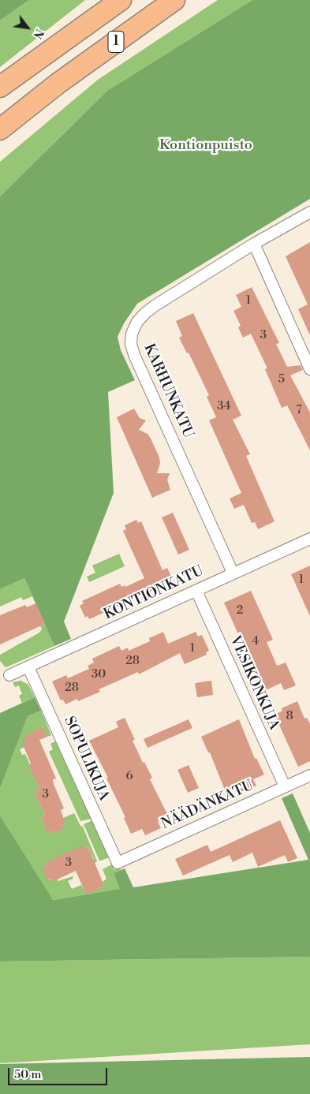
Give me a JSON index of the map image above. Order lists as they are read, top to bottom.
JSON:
{
  "streets": {
    "highway": ["1"],
    "street": [
      "KARHUNKATU",
      "KONTIONKATU",
      "VESIKONKUJA",
      "SOPULIKUJA",
      "NÄÄDÄNKATU"
    ]
  },
  "crossings": [
    ["KARHUNKATU", "KONTIONKATU"],
    ["KONTIONKATU", "VESIKONKUJA"],
    ["KONTIONKATU", "SOPULIKUJA"],
    ["VESIKONKUJA", "NÄÄDÄNKATU"],
    ["SOPULIKUJA", "NÄÄDÄNKATU"]
  ],
  "parks": ["Kontionpuisto"],
  "house_numbers": [
    "1",
    "3",
    "5",
    "34",
    "7",
    "1",
    "2",
    "4",
    "1",
    "28",
    "30",
    "28",
    "8",
    "6",
    "3",
    "3"
  ],
  "scale_bar": "50 m",
  "north": "bottom right"
}
